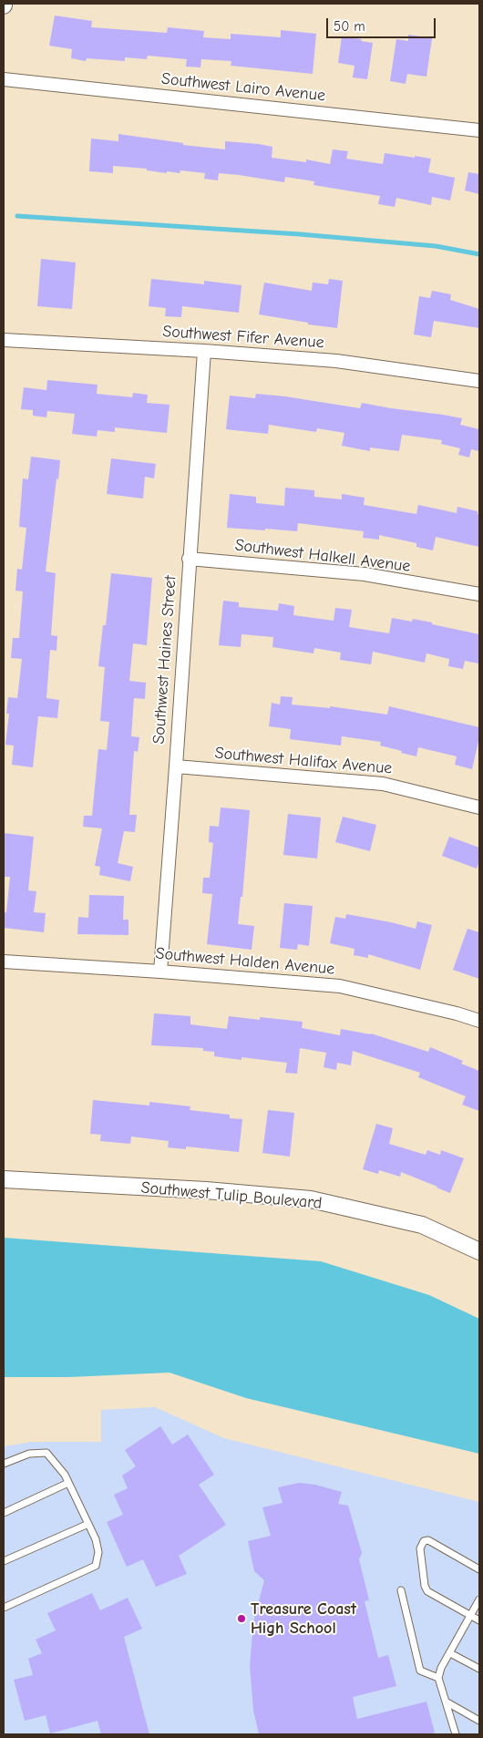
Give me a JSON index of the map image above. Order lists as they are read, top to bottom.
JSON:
{
  "streets": {
    "street": [
      "Southwest Lairo Avenue",
      "Southwest Fifer Avenue",
      "Southwest Halkell Avenue",
      "Southwest Haines Street",
      "Southwest Halifax Avenue",
      "Southwest Halden Avenue",
      "Southwest Tulip Boulevard"
    ]
  },
  "crossings": [
    ["Southwest Fifer Avenue", "Southwest Haines Street"],
    ["Southwest Halkell Avenue", "Southwest Haines Street"],
    ["Southwest Haines Street", "Southwest Halifax Avenue"],
    ["Southwest Haines Street", "Southwest Halden Avenue"]
  ],
  "places": ["Treasure Coast High School"],
  "scale_bar": "50 m"
}
